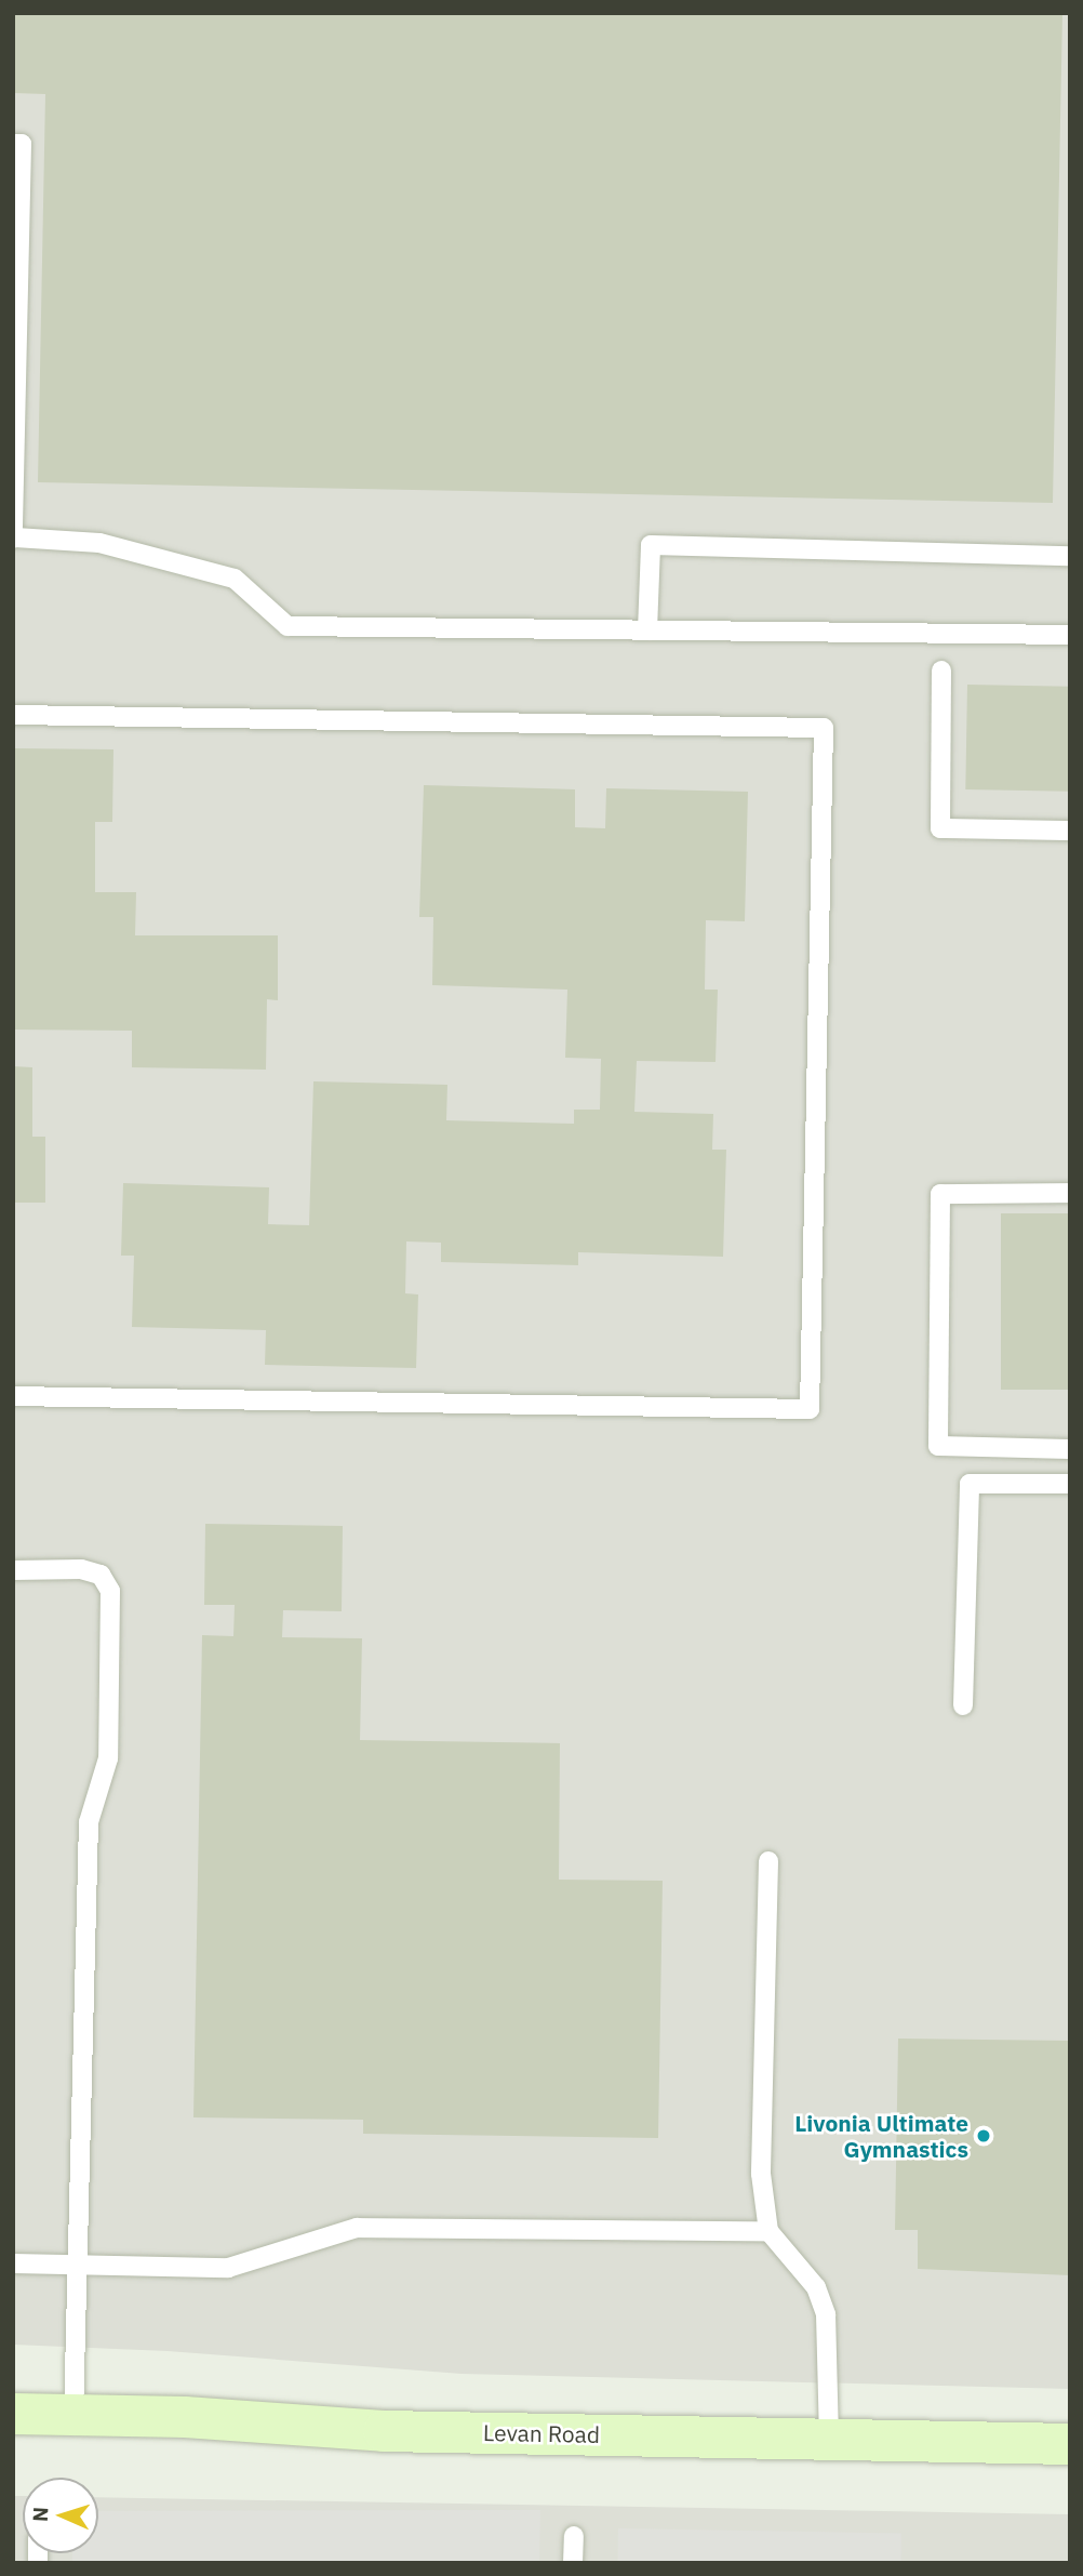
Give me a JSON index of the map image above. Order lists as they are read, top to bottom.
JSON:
{
  "streets": {
    "street": ["Levan Road"]
  },
  "places": ["Livonia Ultimate Gymnastics"],
  "north": "left"
}
